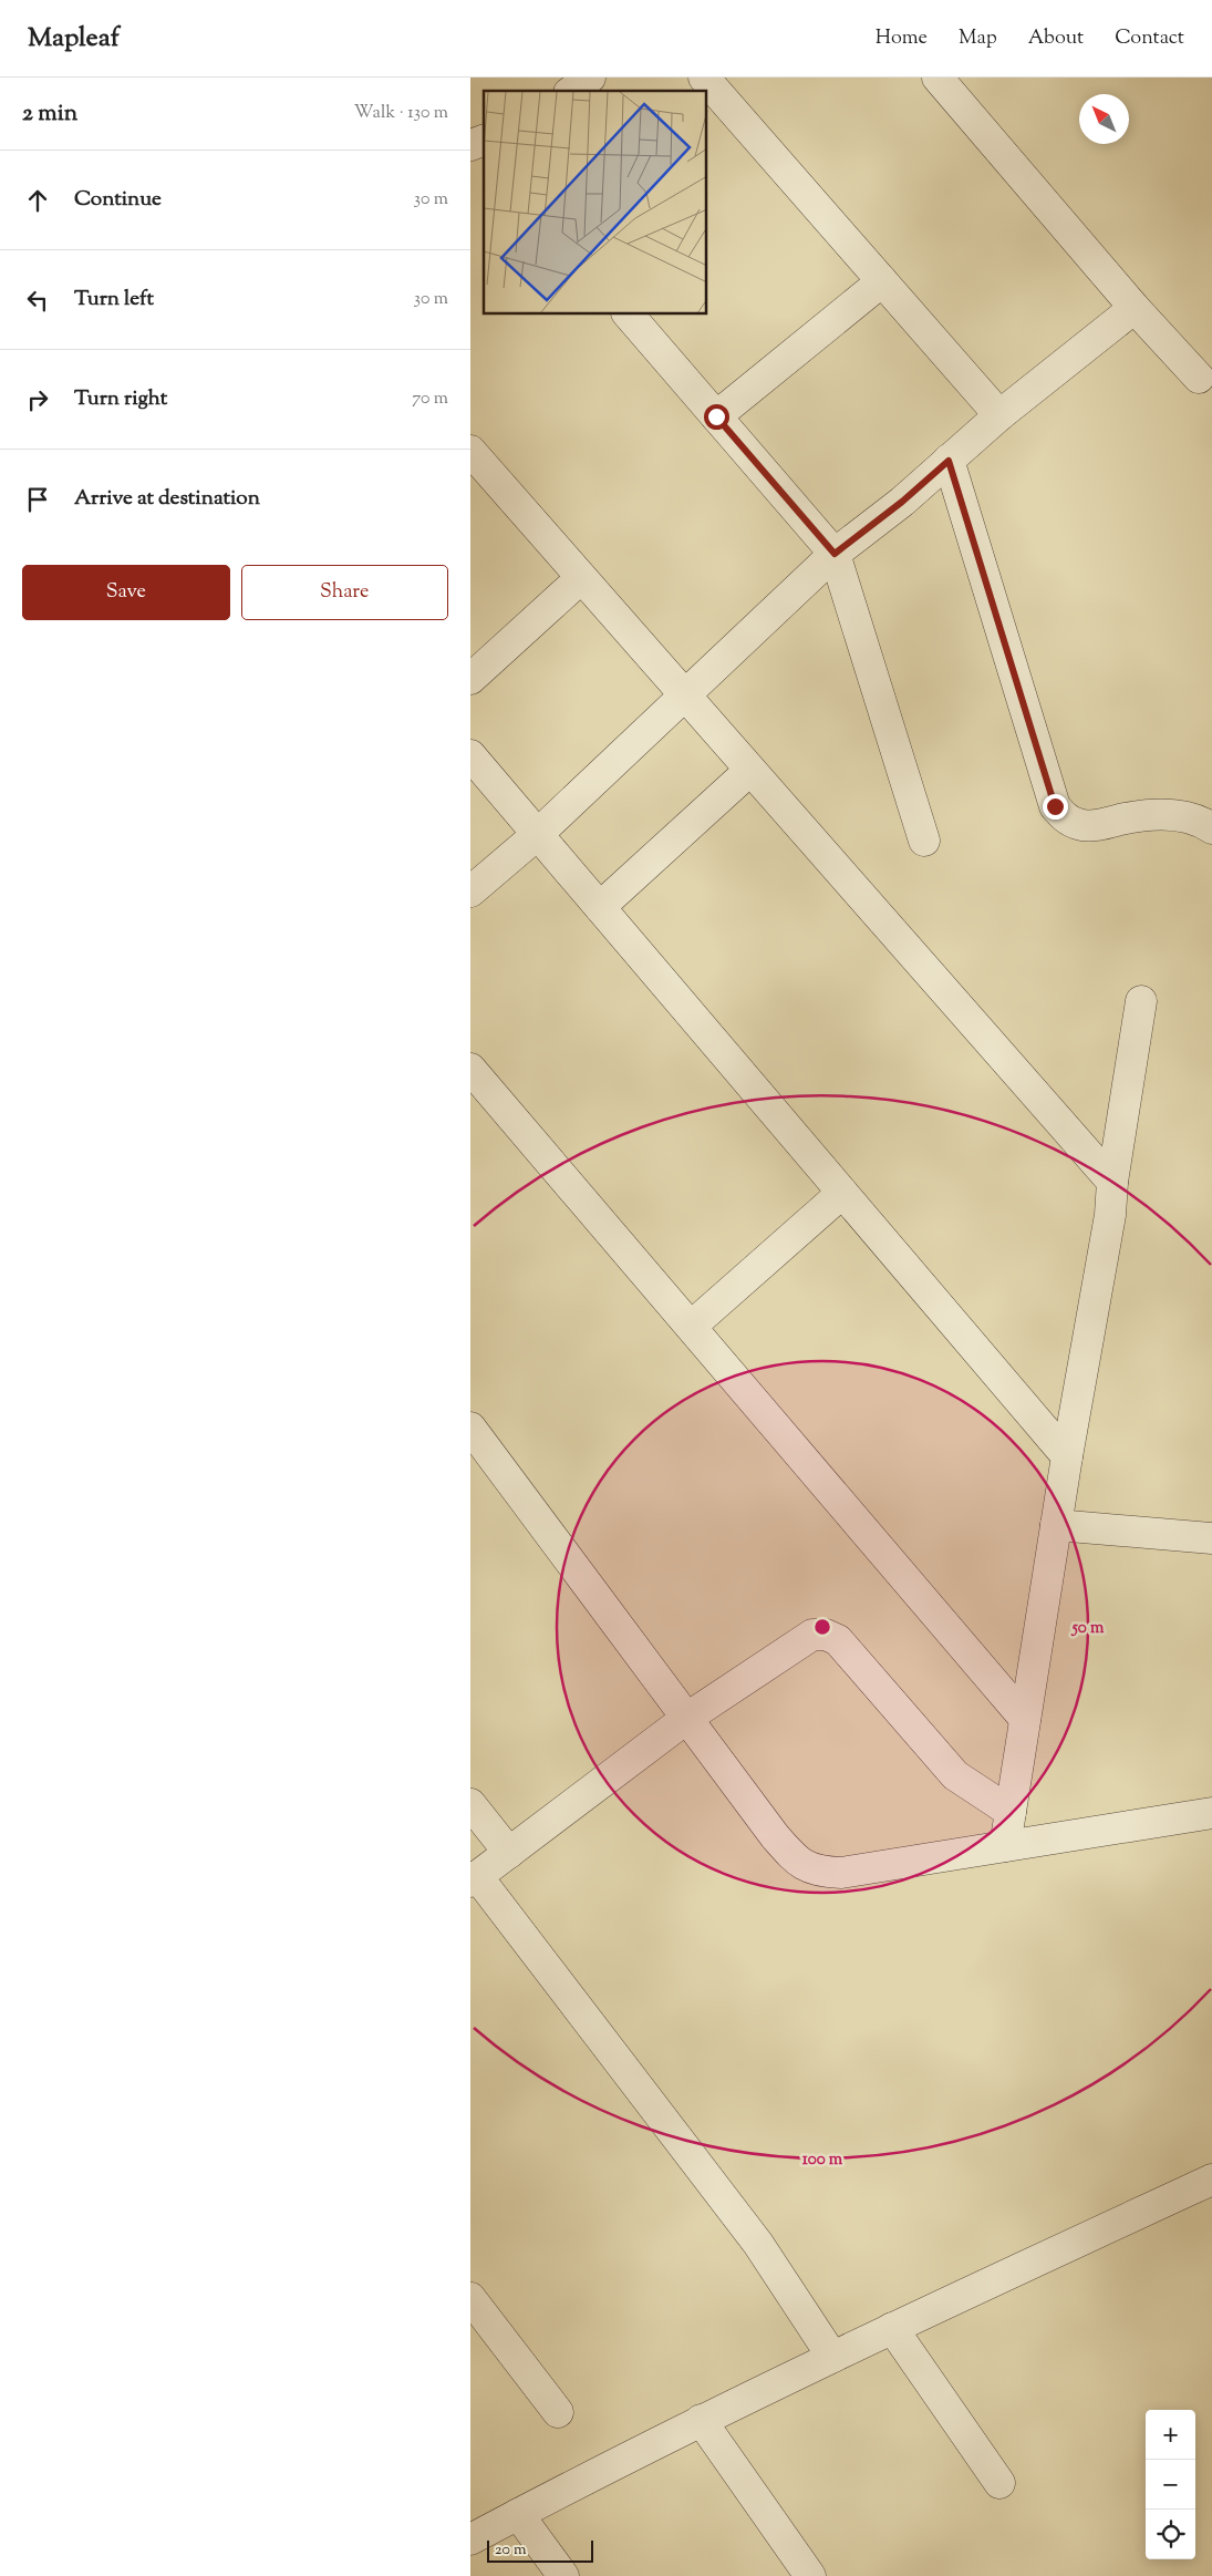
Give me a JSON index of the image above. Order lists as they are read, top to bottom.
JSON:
{
  "scale_bar": "20 m",
  "north": "top left",
  "page": {
    "header": "Mapleaf",
    "nav": [
      "Home",
      "Map",
      "About",
      "Contact"
    ],
    "heading": ["2 min", "Walk · 130 m"],
    "list": [
      ["Continue", "30 m"],
      ["Turn left", "30 m"],
      ["Turn right", "70 m"],
      "Arrive at destination"
    ],
    "buttons": ["Save", "Share"],
    "map_buttons": ["+", "−"],
    "scale": "20 m"
  },
  "rings": ["50 m", "100 m"]
}
